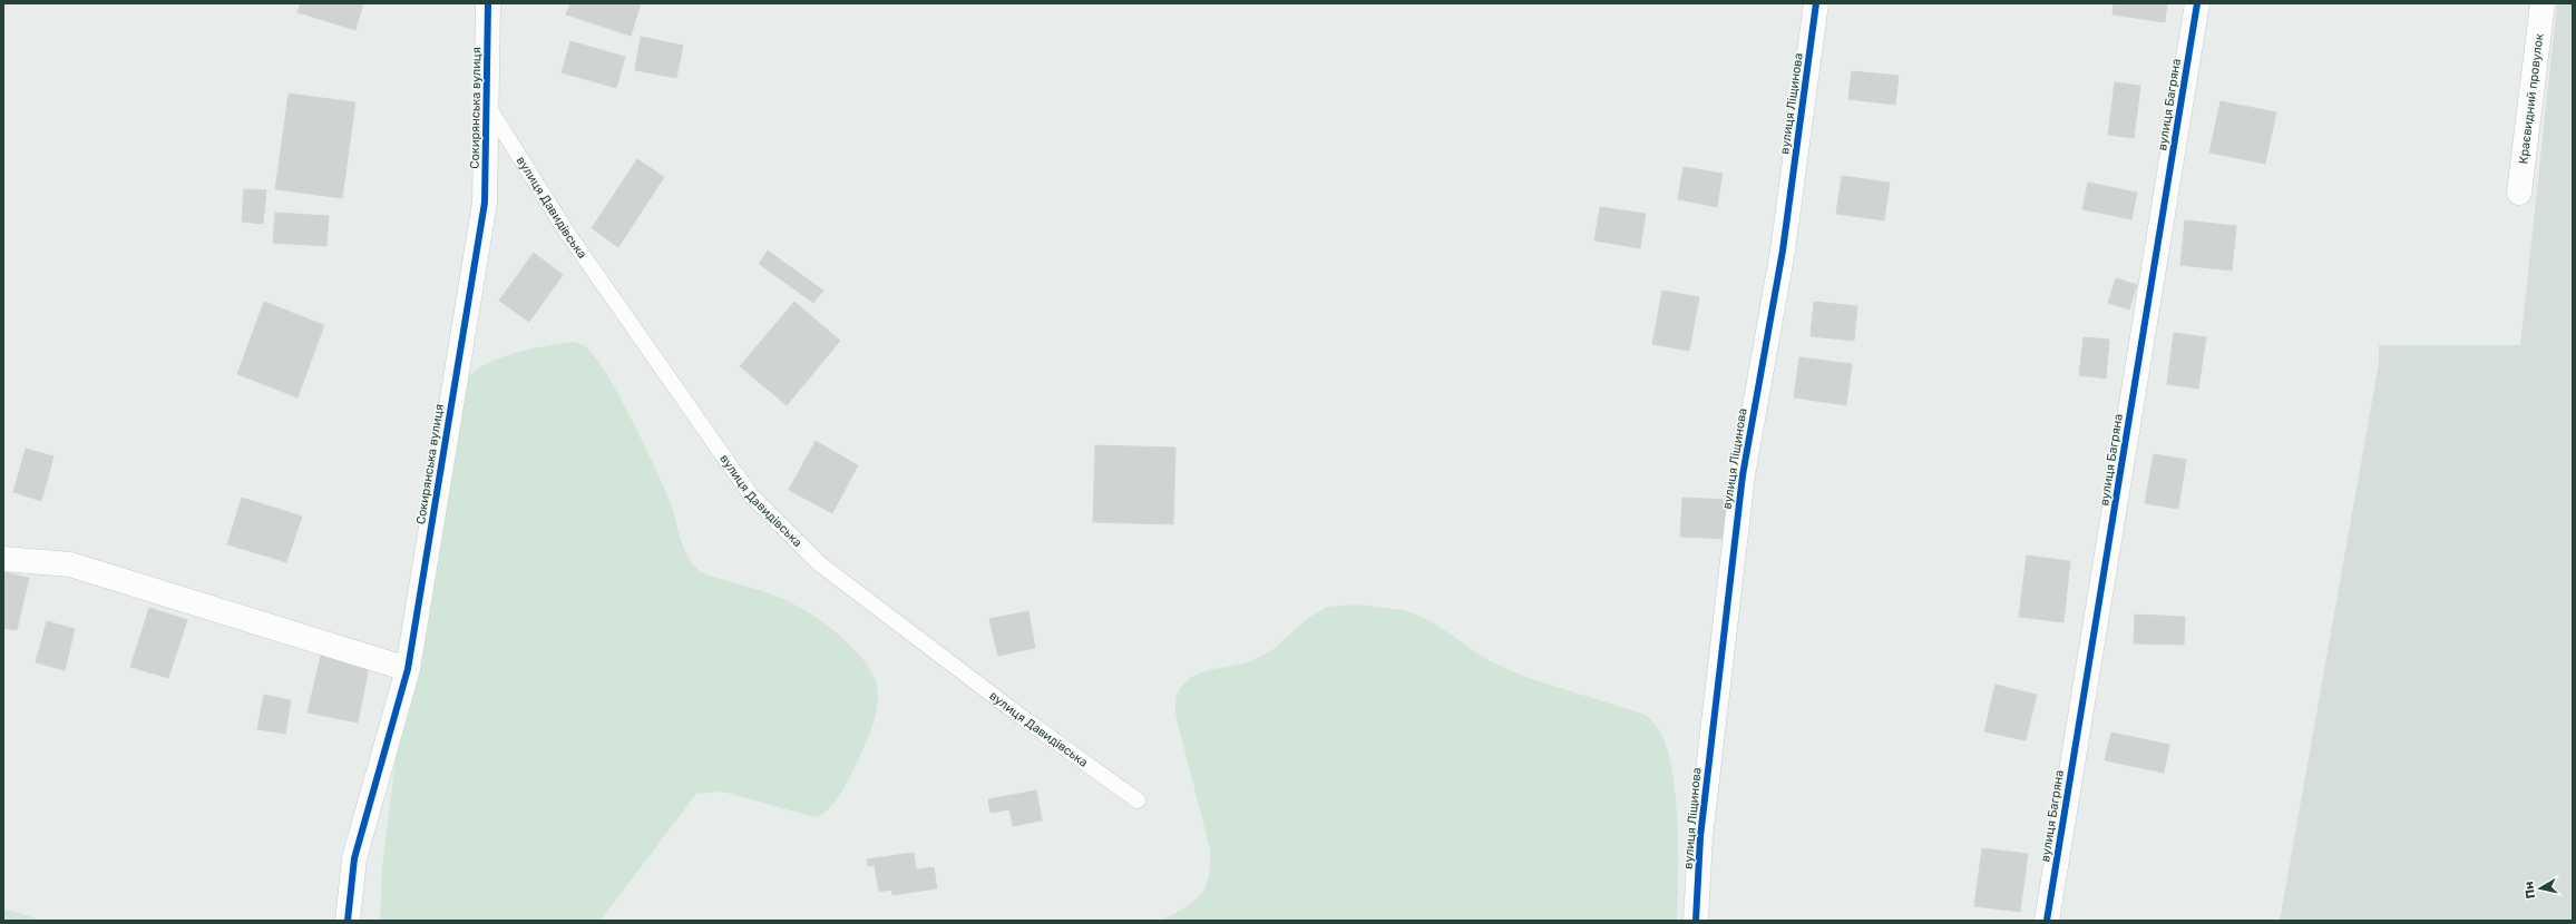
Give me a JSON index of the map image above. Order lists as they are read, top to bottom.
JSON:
{
  "streets": {
    "street": [
      "Краєвидний провулок",
      "вулиця Ліщинова",
      "вулиця Багряна",
      "Сокирянська вулиця"
    ],
    "lane": ["вулиця Давидівська"]
  },
  "crossings": [
    ["Сокирянська вулиця", "вулиця Давидівська"]
  ],
  "north": "left"
}
